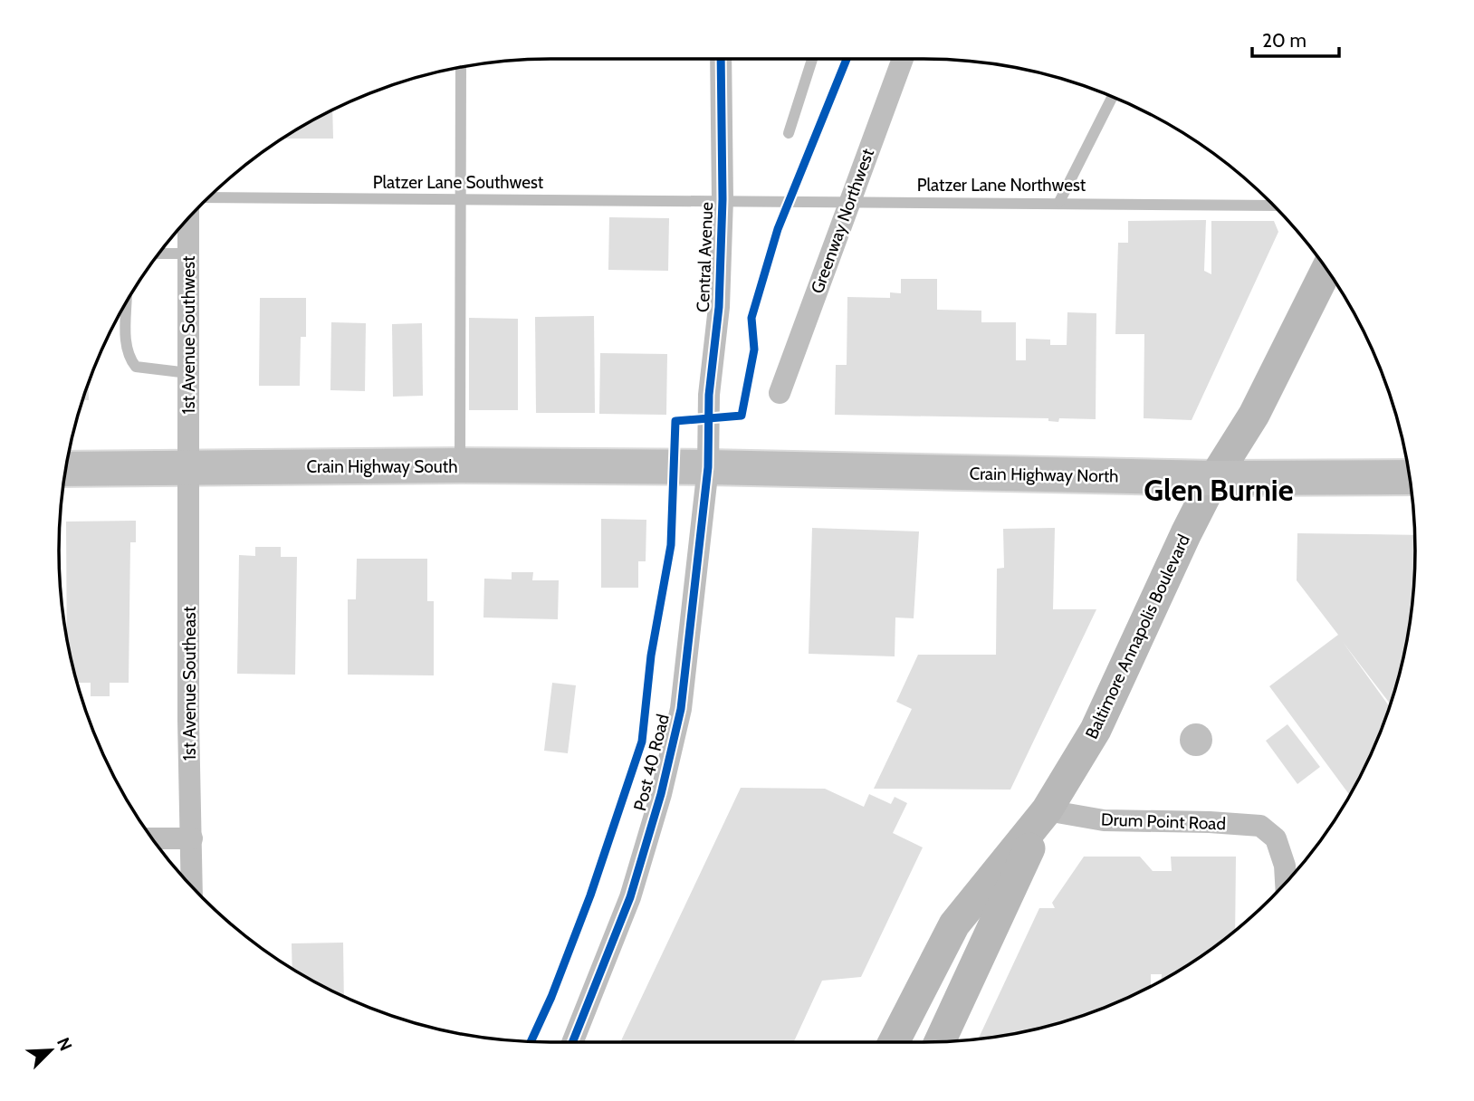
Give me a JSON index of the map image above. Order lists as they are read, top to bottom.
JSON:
{
  "streets": {
    "main road": ["Crain Highway South", "Crain Highway North", "Baltimore Annapolis Boulevard"],
    "street": [
      "Greenway Northwest",
      "Central Avenue",
      "1st Avenue Southwest",
      "1st Avenue Southeast",
      "Post 40 Road",
      "Drum Point Road"
    ],
    "lane": ["Platzer Lane Southwest", "Platzer Lane Northwest"]
  },
  "crossings": [
    ["Platzer Lane Southwest", "Platzer Lane Northwest"],
    ["Platzer Lane Southwest", "Central Avenue"],
    ["Platzer Lane Northwest", "Greenway Northwest"],
    ["Platzer Lane Northwest", "Central Avenue"],
    ["Central Avenue", "Crain Highway South"],
    ["Central Avenue", "Crain Highway North"],
    ["Central Avenue", "Post 40 Road"],
    ["1st Avenue Southwest", "Crain Highway South"],
    ["1st Avenue Southwest", "1st Avenue Southeast"],
    ["Crain Highway South", "Crain Highway North"],
    ["Crain Highway South", "1st Avenue Southeast"],
    ["Crain Highway South", "Post 40 Road"],
    ["Crain Highway North", "Baltimore Annapolis Boulevard"],
    ["Crain Highway North", "Post 40 Road"],
    ["Baltimore Annapolis Boulevard", "Drum Point Road"]
  ],
  "districts": ["Glen Burnie"],
  "scale_bar": "20 m",
  "north": "top right"
}
